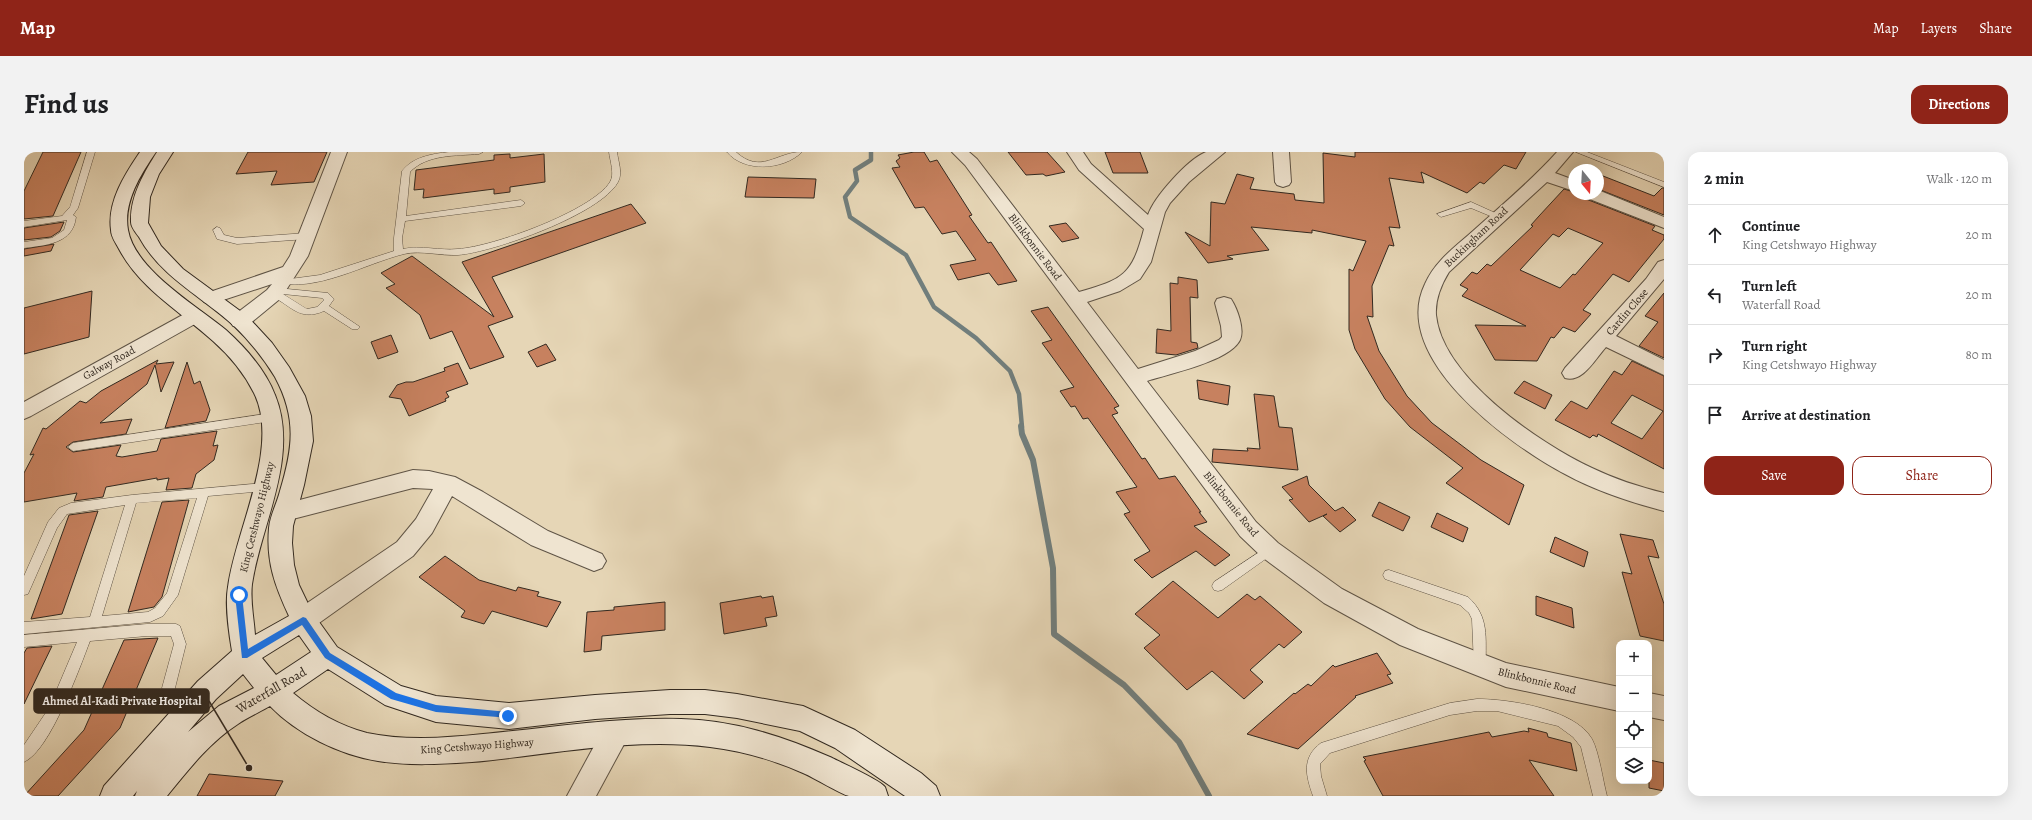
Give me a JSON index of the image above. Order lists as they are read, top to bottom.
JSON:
{
  "streets": {
    "street": [
      "Buckingham Road",
      "Blinkbonnie Road",
      "Cardin Close",
      "Galway Road",
      "King Cetshwayo Highway",
      "Waterfall Road"
    ]
  },
  "crossings": [
    ["Galway Road", "King Cetshwayo Highway"],
    ["King Cetshwayo Highway", "Waterfall Road"]
  ],
  "places": ["Ahmed Al-Kadi Private Hospital"],
  "north": "bottom",
  "page": {
    "header": "Map",
    "nav": ["Map", "Layers", "Share"],
    "title": "Find us",
    "buttons": [
      "Directions",
      ["Save", "Share"]
    ],
    "heading": ["2 min", "Walk · 120 m"],
    "list": [
      ["Continue", "King Cetshwayo Highway", "20 m"],
      ["Turn left", "Waterfall Road", "20 m"],
      ["Turn right", "King Cetshwayo Highway", "80 m"],
      "Arrive at destination"
    ],
    "map_buttons": ["+", "−"]
  }
}
